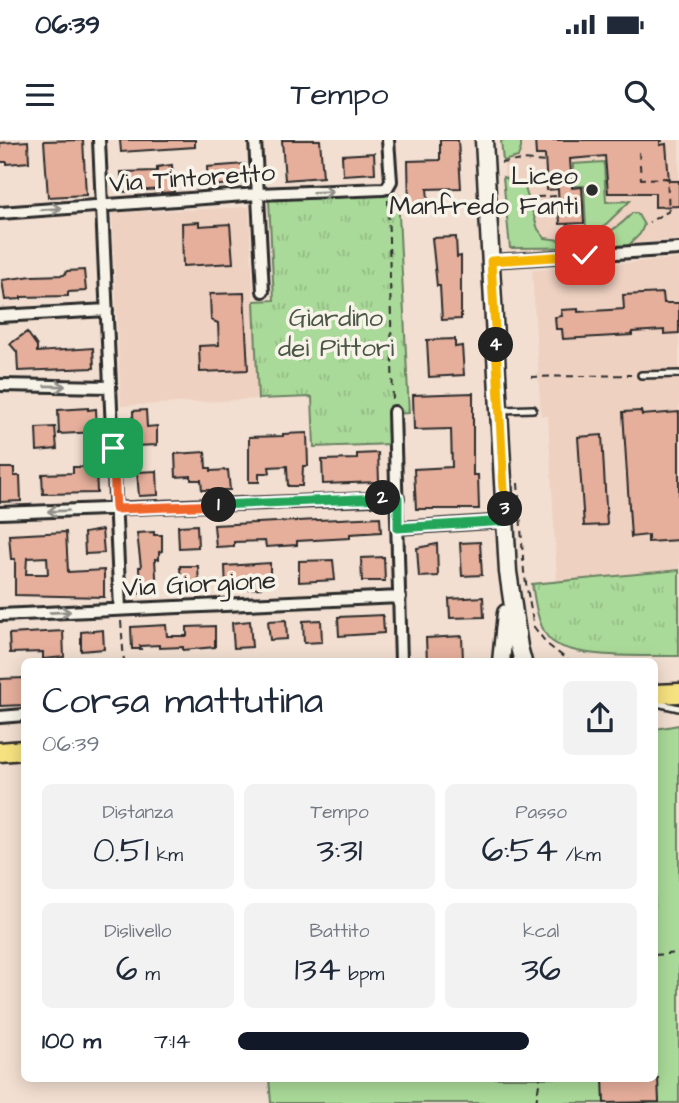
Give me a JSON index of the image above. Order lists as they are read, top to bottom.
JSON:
{
  "streets": {
    "street": ["Via Tintoretto", "Via Giorgione"]
  },
  "one_way": ["Via Tintoretto"],
  "parks": ["Giardino dei Pittori"],
  "places": ["Liceo Manfredo Fanti"],
  "page": {
    "status": "06:39",
    "header": "Tempo",
    "pins": [
      "4",
      "2",
      "1",
      "3"
    ],
    "heading": ["Corsa mattutina", "06:39"],
    "stats": [
      ["Distanza", "0.51 km"],
      ["Tempo", "3:31"],
      ["Passo", "6:54 /km"],
      ["Dislivello", "6 m"],
      ["Battito", "134 bpm"],
      ["kcal", "36"]
    ],
    "list": [
      {
        "name": "100 m",
        "note": "7:14"
      }
    ]
  }
}
